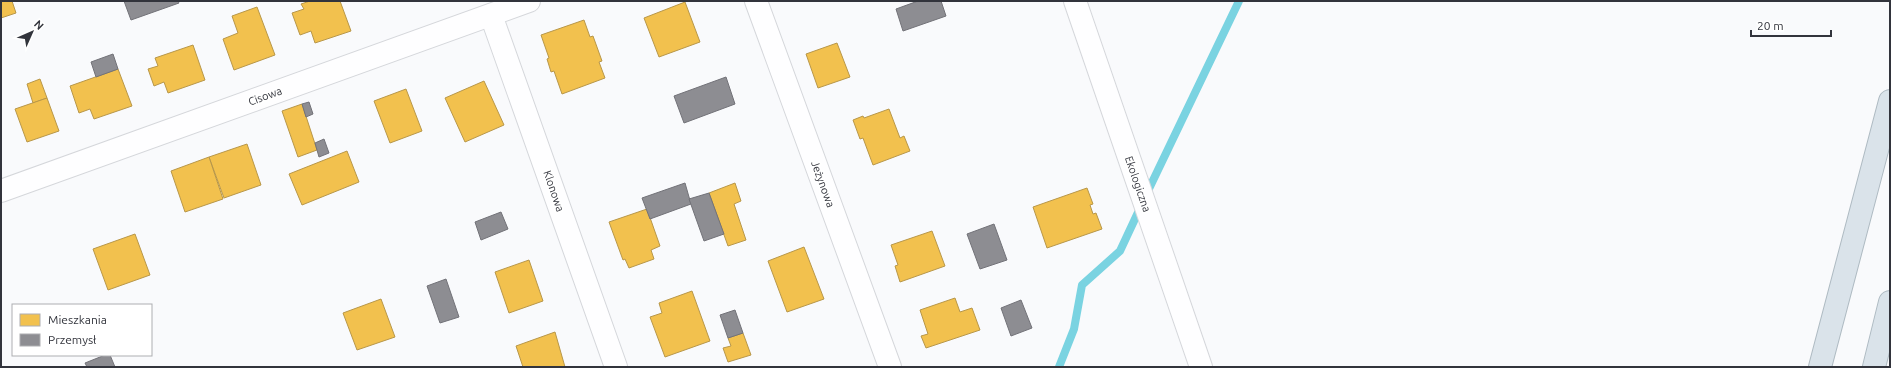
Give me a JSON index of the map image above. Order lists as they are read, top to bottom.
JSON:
{
  "streets": {
    "street": [
      "Cisowa",
      "Jeżynowa",
      "Ekologiczna",
      "Klonowa"
    ]
  },
  "crossings": [
    ["Cisowa", "Klonowa"]
  ],
  "legend": ["Mieszkania", "Przemysł"],
  "scale_bar": "20 m",
  "north": "top right"
}
